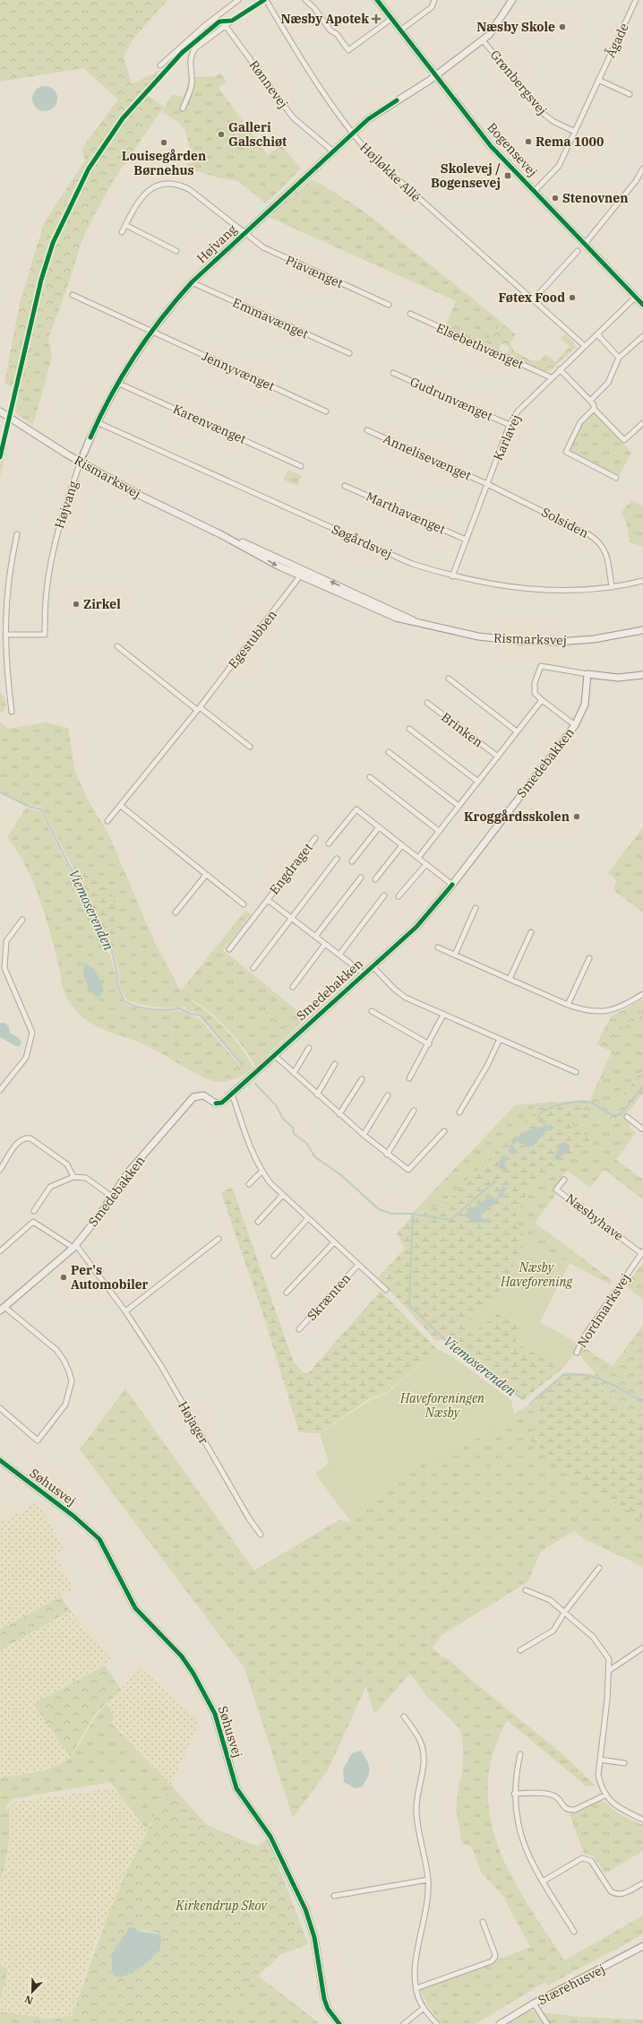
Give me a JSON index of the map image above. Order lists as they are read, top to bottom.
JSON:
{
  "streets": {
    "street": [
      "Ågade",
      "Grønbergsvej",
      "Rønnevej",
      "Bogensevej",
      "Højløkke Allé",
      "Højvang",
      "Piavænget",
      "Emmavænget",
      "Elsebethvænget",
      "Jennyvænget",
      "Gudrunvænget",
      "Karenvænget",
      "Karlavej",
      "Annelisevænget",
      "Rismarksvej",
      "Marthavænget",
      "Solsiden",
      "Søgårdsvej",
      "Egestubben",
      "Brinken",
      "Smedebakken",
      "Engdraget",
      "Næsbyhave",
      "Skrænten",
      "Nordmarksvej",
      "Højager",
      "Søhusvej",
      "Stærehusvej"
    ]
  },
  "crossings": [
    ["Ågade", "Grønbergsvej"],
    ["Ågade", "Bogensevej"],
    ["Grønbergsvej", "Højvang"],
    ["Rønnevej", "Højvang"],
    ["Bogensevej", "Højvang"],
    ["Bogensevej", "Karlavej"],
    ["Højløkke Allé", "Højvang"],
    ["Højløkke Allé", "Karlavej"],
    ["Højvang", "Piavænget"],
    ["Højvang", "Emmavænget"],
    ["Højvang", "Jennyvænget"],
    ["Højvang", "Karenvænget"],
    ["Højvang", "Søgårdsvej"],
    ["Elsebethvænget", "Karlavej"],
    ["Gudrunvænget", "Karlavej"],
    ["Karlavej", "Annelisevænget"],
    ["Karlavej", "Marthavænget"],
    ["Karlavej", "Solsiden"],
    ["Karlavej", "Søgårdsvej"],
    ["Annelisevænget", "Solsiden"],
    ["Rismarksvej", "Egestubben"],
    ["Solsiden", "Søgårdsvej"],
    ["Smedebakken", "Engdraget"],
    ["Smedebakken", "Skrænten"],
    ["Smedebakken", "Højager"],
    ["Næsbyhave", "Nordmarksvej"]
  ],
  "water": ["Viemoserenden"],
  "parks": ["Næsby Haveforening", "Haveforeningen Næsby", "Kirkendrup Skov"],
  "places": {
    "health": ["Næsby Apotek"],
    "other": [
      "Næsby Skole",
      "Galleri Galschiøt",
      "Rema 1000",
      "Louisegården Børnehus",
      "Stenovnen",
      "Føtex Food",
      "Zirkel",
      "Kroggårdsskolen",
      "Per's Automobiler"
    ],
    "transit": ["Skolevej / Bogensevej"]
  },
  "north": "bottom left"
}
